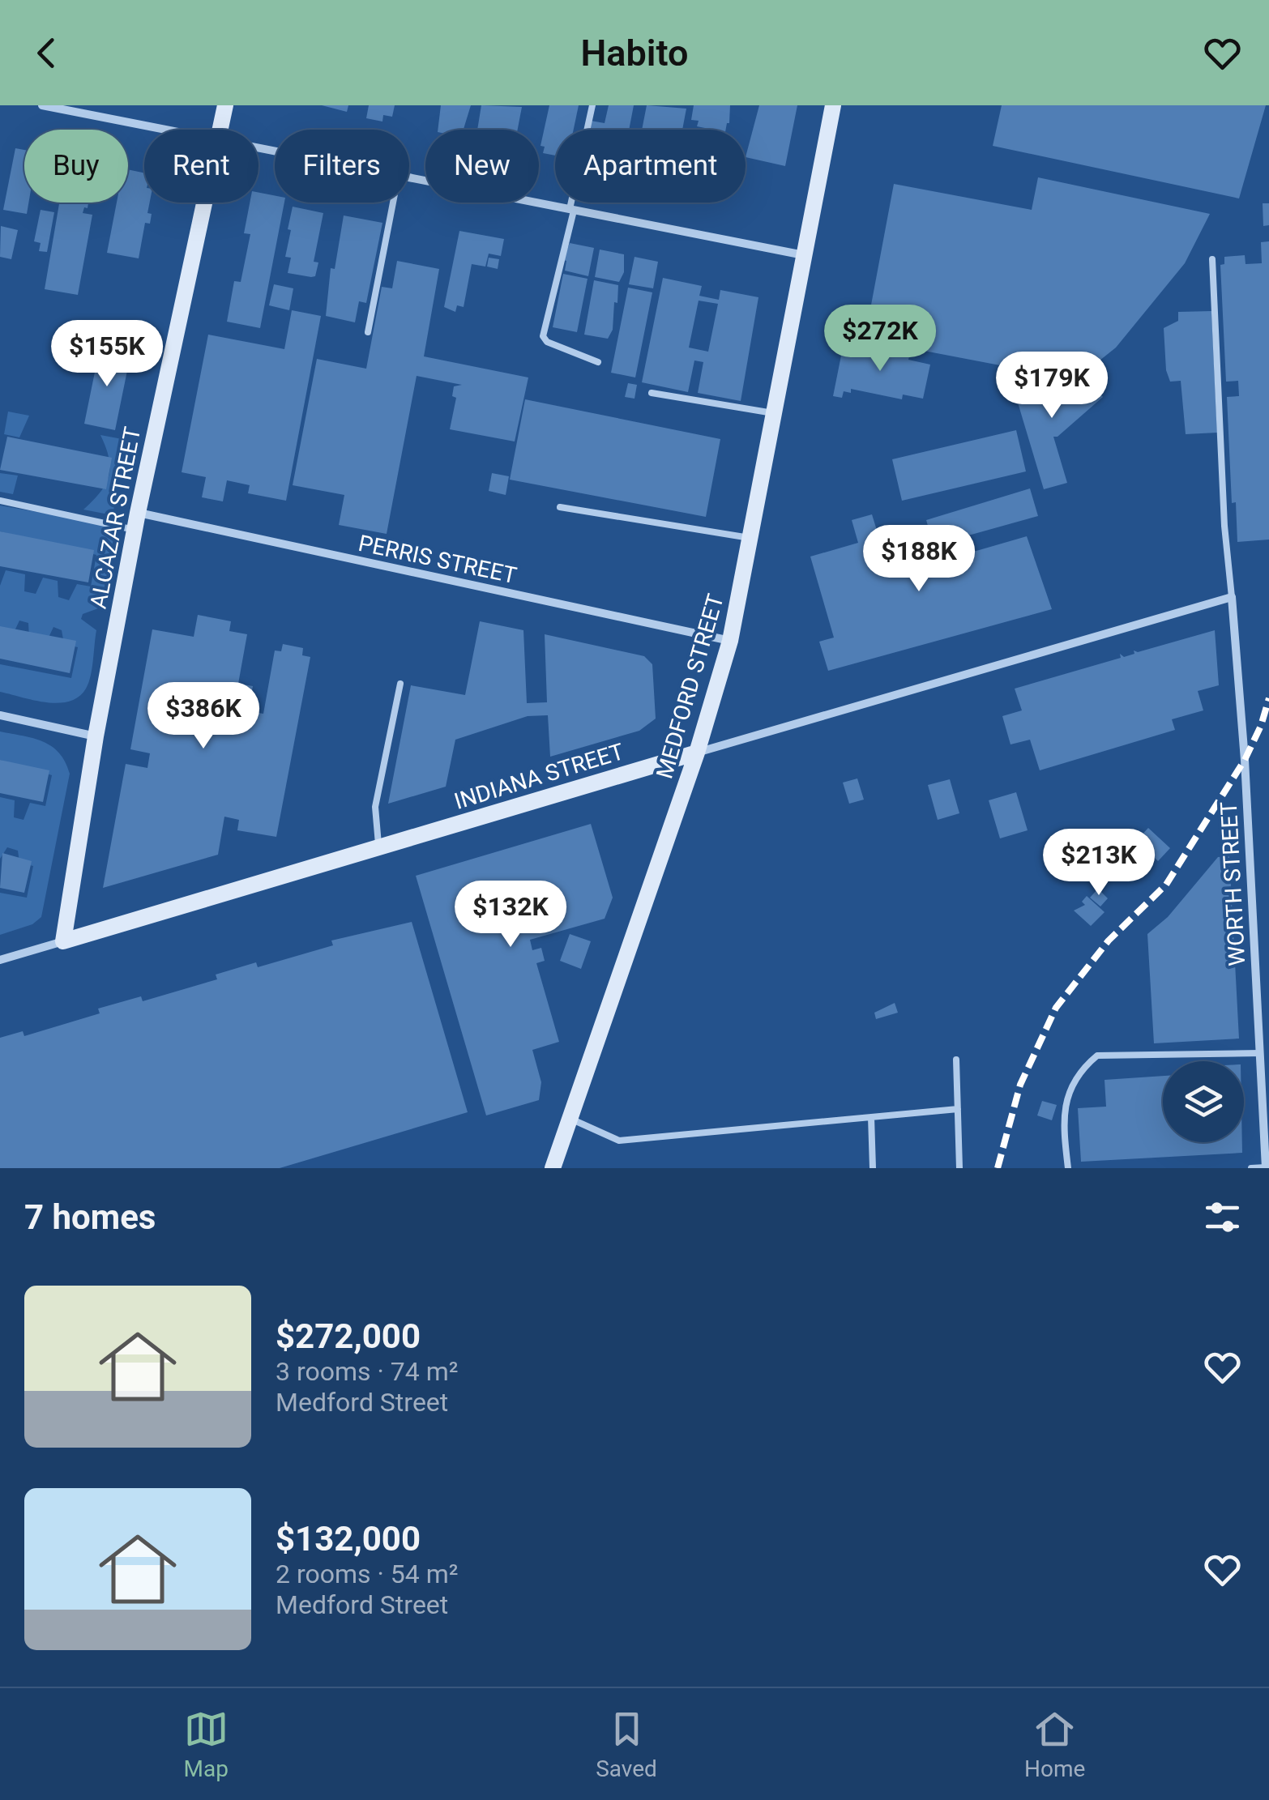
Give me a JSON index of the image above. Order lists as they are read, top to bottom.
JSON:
{
  "streets": {
    "street": [
      "ALCAZAR STREET",
      "PERRIS STREET",
      "MEDFORD STREET",
      "INDIANA STREET",
      "WORTH STREET"
    ]
  },
  "crossings": [
    ["ALCAZAR STREET", "PERRIS STREET"],
    ["ALCAZAR STREET", "INDIANA STREET"],
    ["PERRIS STREET", "MEDFORD STREET"],
    ["MEDFORD STREET", "INDIANA STREET"],
    ["INDIANA STREET", "WORTH STREET"]
  ],
  "page": {
    "header": "Habito",
    "chip": [
      "Buy",
      "Rent",
      "Filters",
      "New",
      "Apartment"
    ],
    "price": [
      "$272K",
      "$155K",
      "$179K",
      "$188K",
      "$386K",
      "$213K",
      "$132K"
    ],
    "heading": "7 homes",
    "list": [
      {
        "name": "$272,000",
        "note": "3 rooms · 74 m² · Medford Street"
      },
      {
        "name": "$132,000",
        "note": "2 rooms · 54 m² · Medford Street"
      }
    ],
    "tabs": ["Map", "Saved", "Home"]
  }
}
